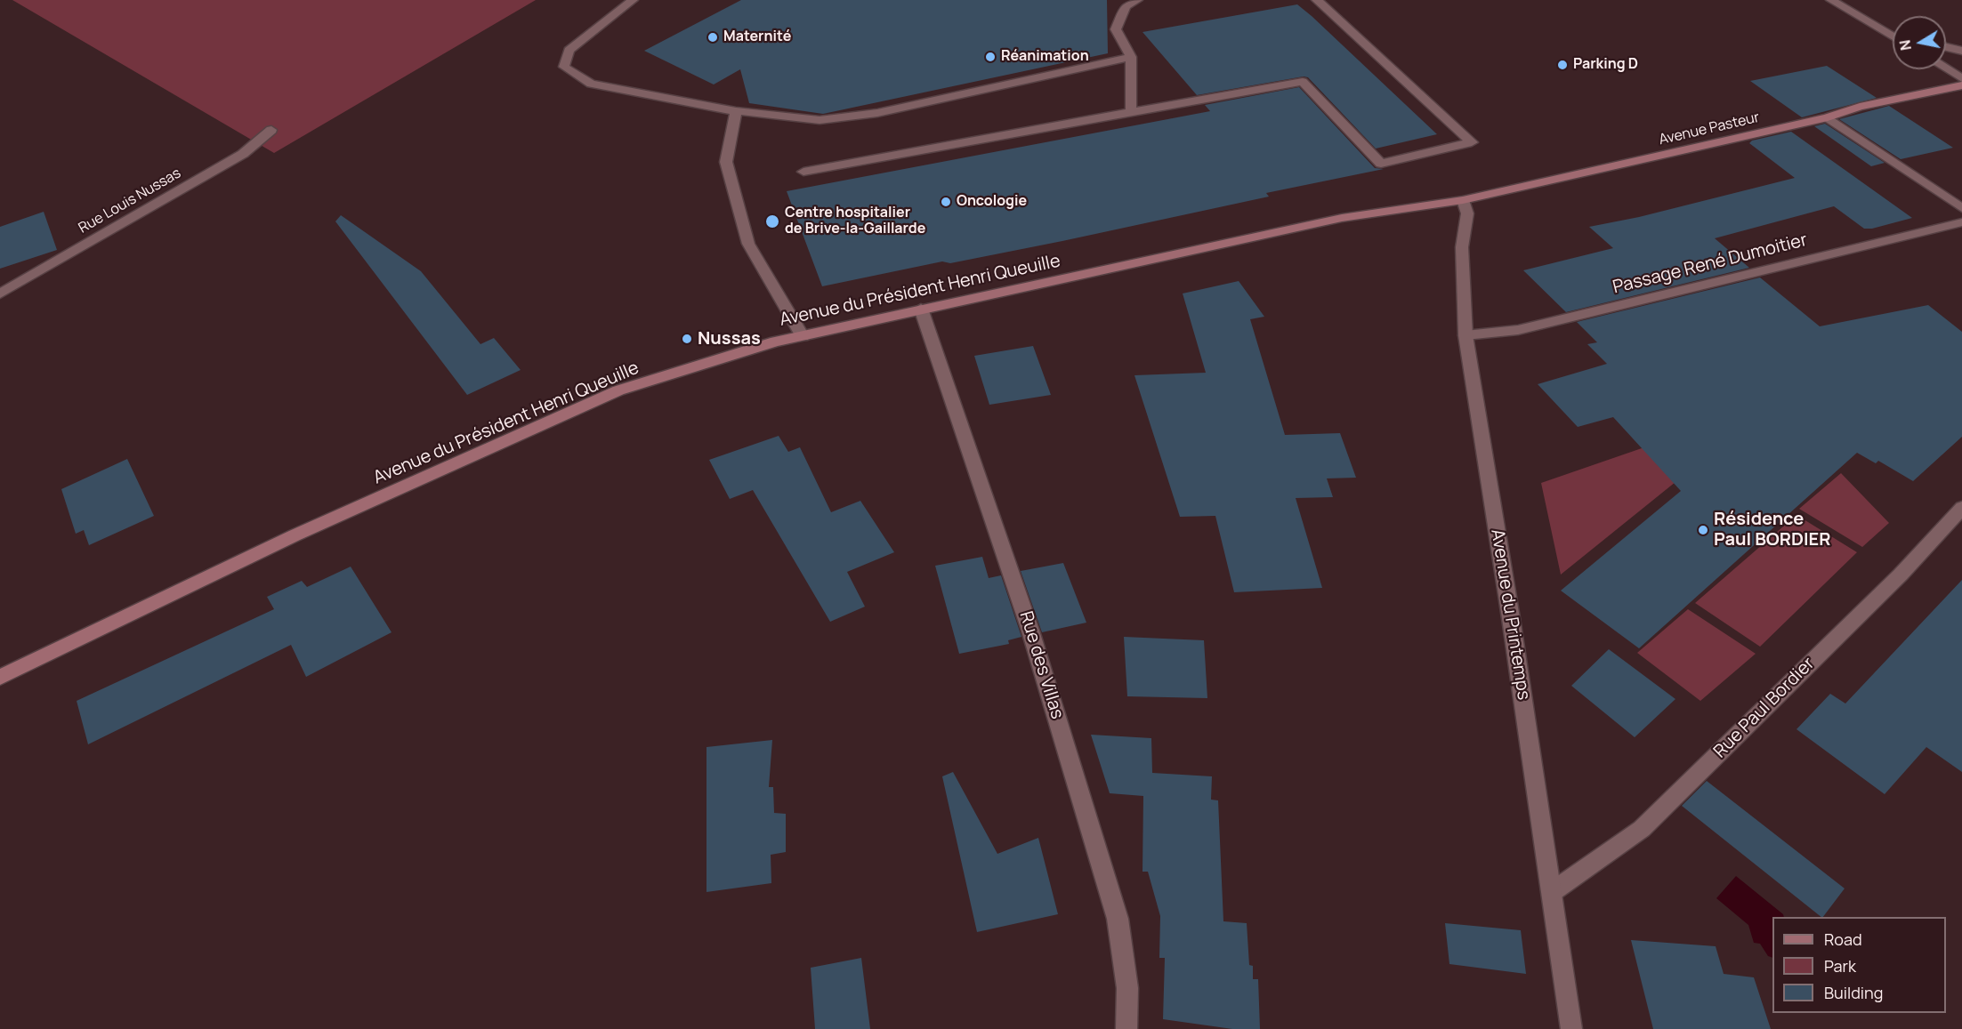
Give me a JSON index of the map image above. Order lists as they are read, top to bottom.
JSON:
{
  "streets": {
    "main road": ["Avenue Pasteur", "Avenue du Président Henri Queuille"],
    "street": [
      "Rue Louis Nussas",
      "Passage René Dumoitier",
      "Avenue du Printemps",
      "Rue des Villas",
      "Rue Paul Bordier"
    ]
  },
  "crossings": [
    ["Avenue Pasteur", "Avenue du Président Henri Queuille"],
    ["Avenue Pasteur", "Avenue du Printemps"],
    ["Passage René Dumoitier", "Avenue du Printemps"],
    ["Avenue du Président Henri Queuille", "Avenue du Printemps"],
    ["Avenue du Président Henri Queuille", "Rue des Villas"],
    ["Avenue du Printemps", "Rue Paul Bordier"]
  ],
  "places": [
    "Maternité",
    "Réanimation",
    "Parking D",
    "Oncologie",
    "Centre hospitalier de Brive-la-Gaillarde",
    "Nussas",
    "Résidence Paul BORDIER"
  ],
  "legend": ["Road", "Park", "Building"],
  "north": "left"
}
